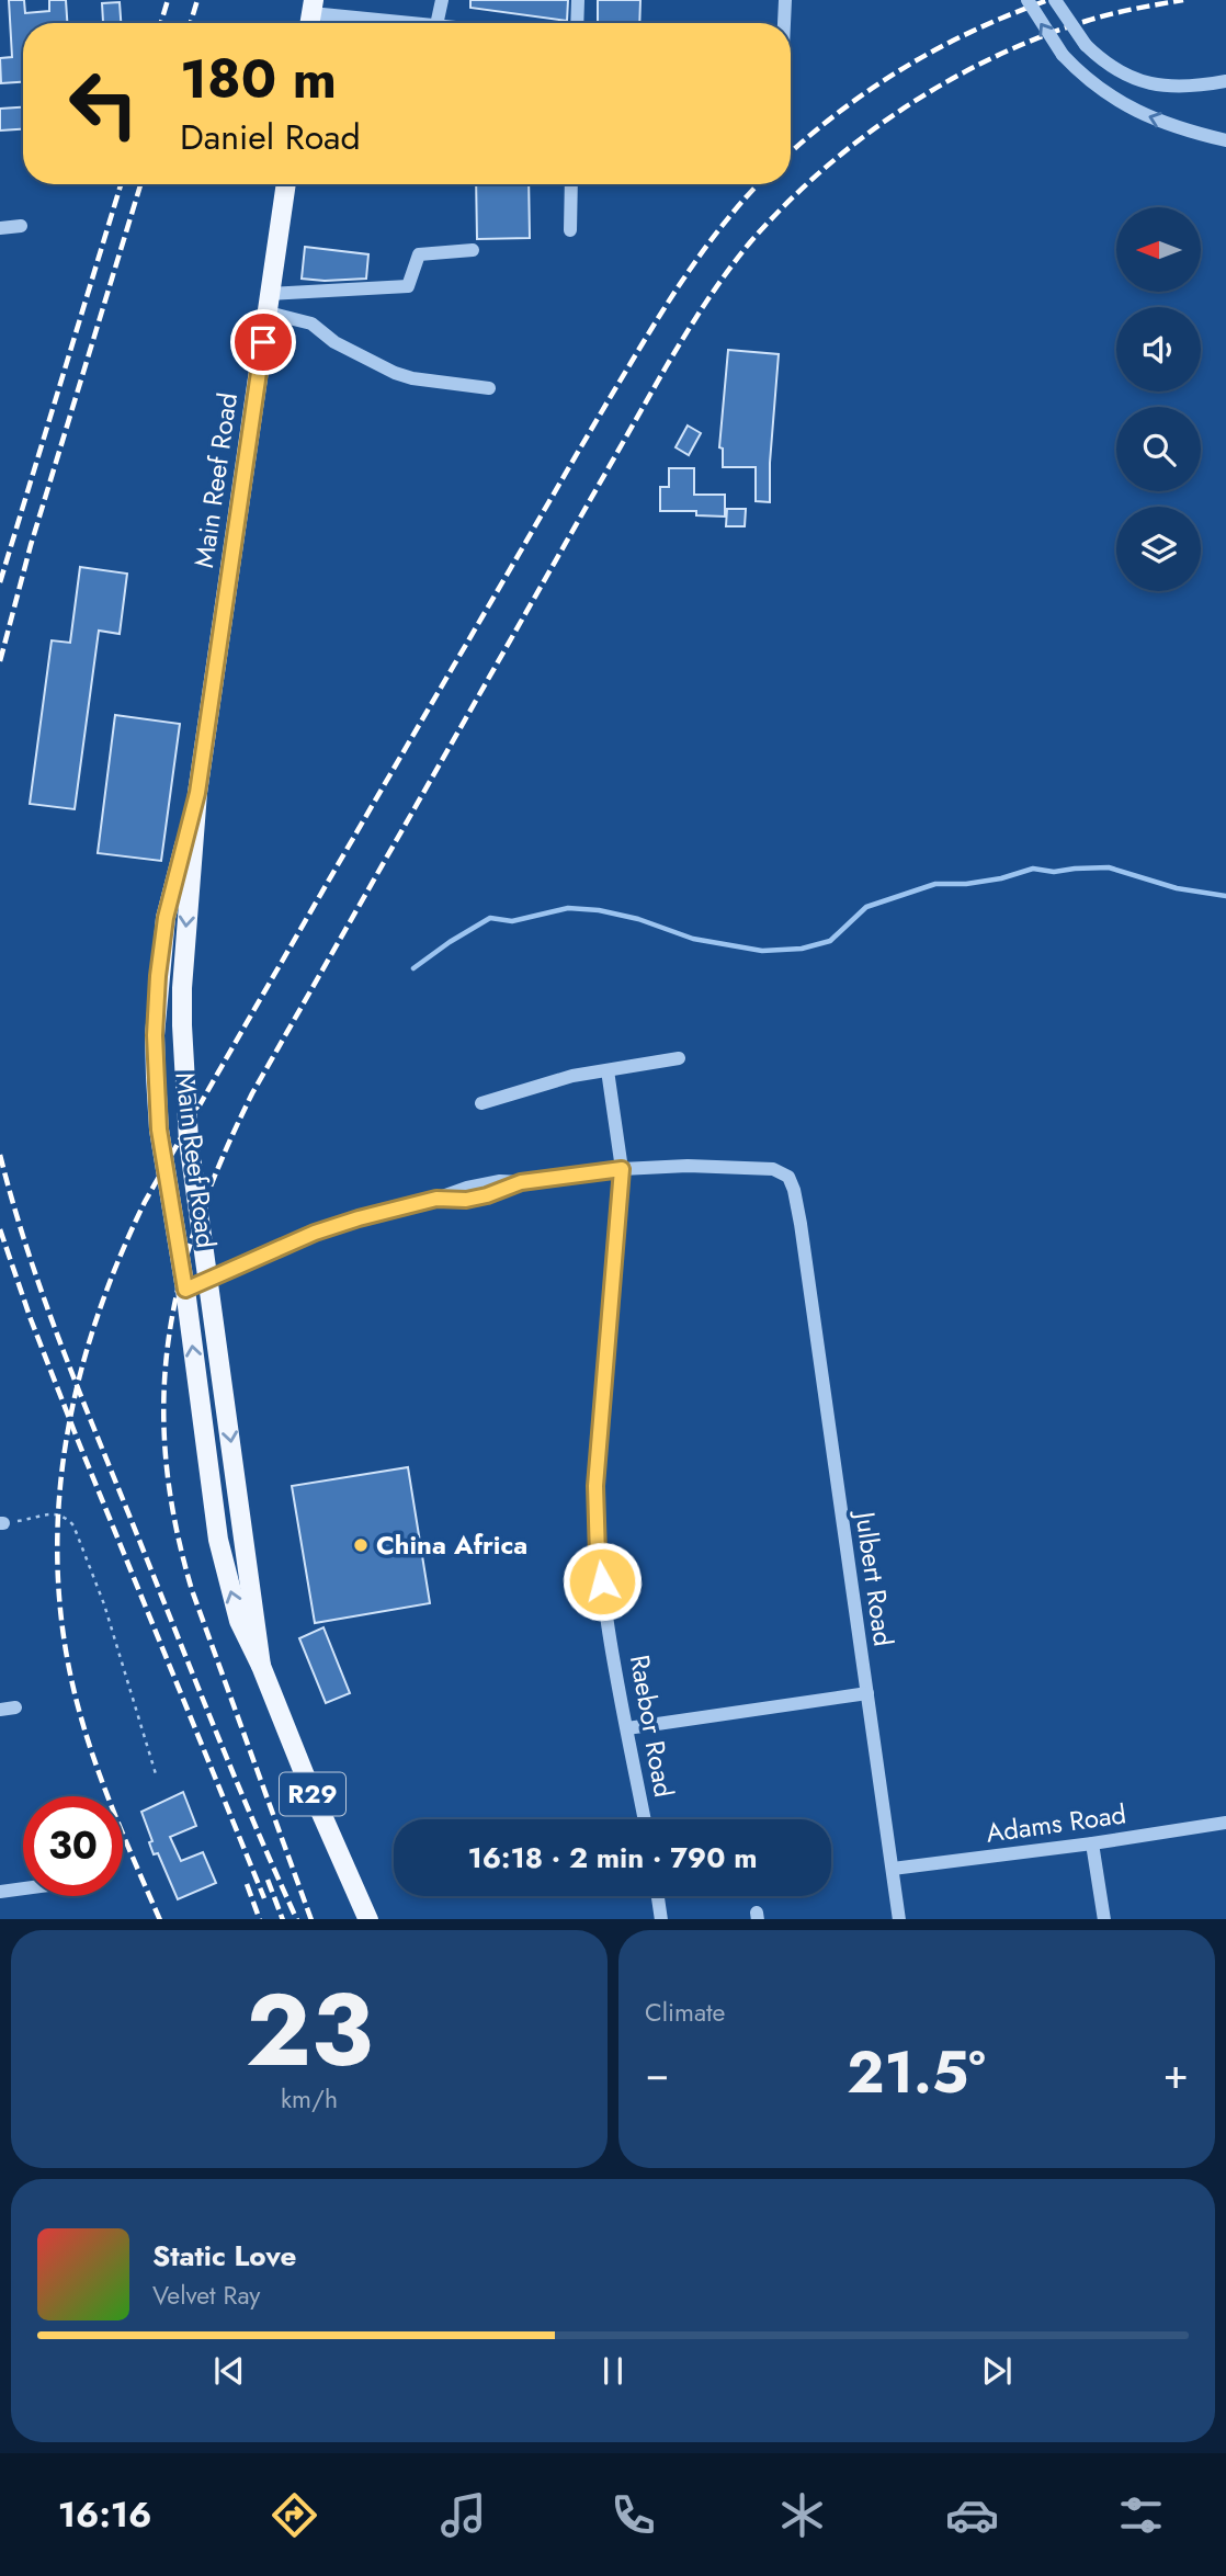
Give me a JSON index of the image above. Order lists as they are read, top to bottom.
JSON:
{
  "streets": {
    "main road": ["Main Reef Road", "R29"],
    "street": ["Julbert Road", "Raebor Road", "Adams Road"]
  },
  "crossings": [
    ["Julbert Road", "Raebor Road"],
    ["Julbert Road", "Adams Road"]
  ],
  "places": ["China Africa"],
  "north": "left",
  "page": {
    "turn": ["180 m", "Daniel Road"],
    "limit": "30",
    "trip": "16:18 · 2 min · 790 m",
    "tile": [
      ["23", "km/h"],
      "Climate"
    ],
    "heat": ["−", "21.5°", "+"],
    "song": ["Static Love", "Velvet Ray"],
    "tabs": "16:16"
  }
}
